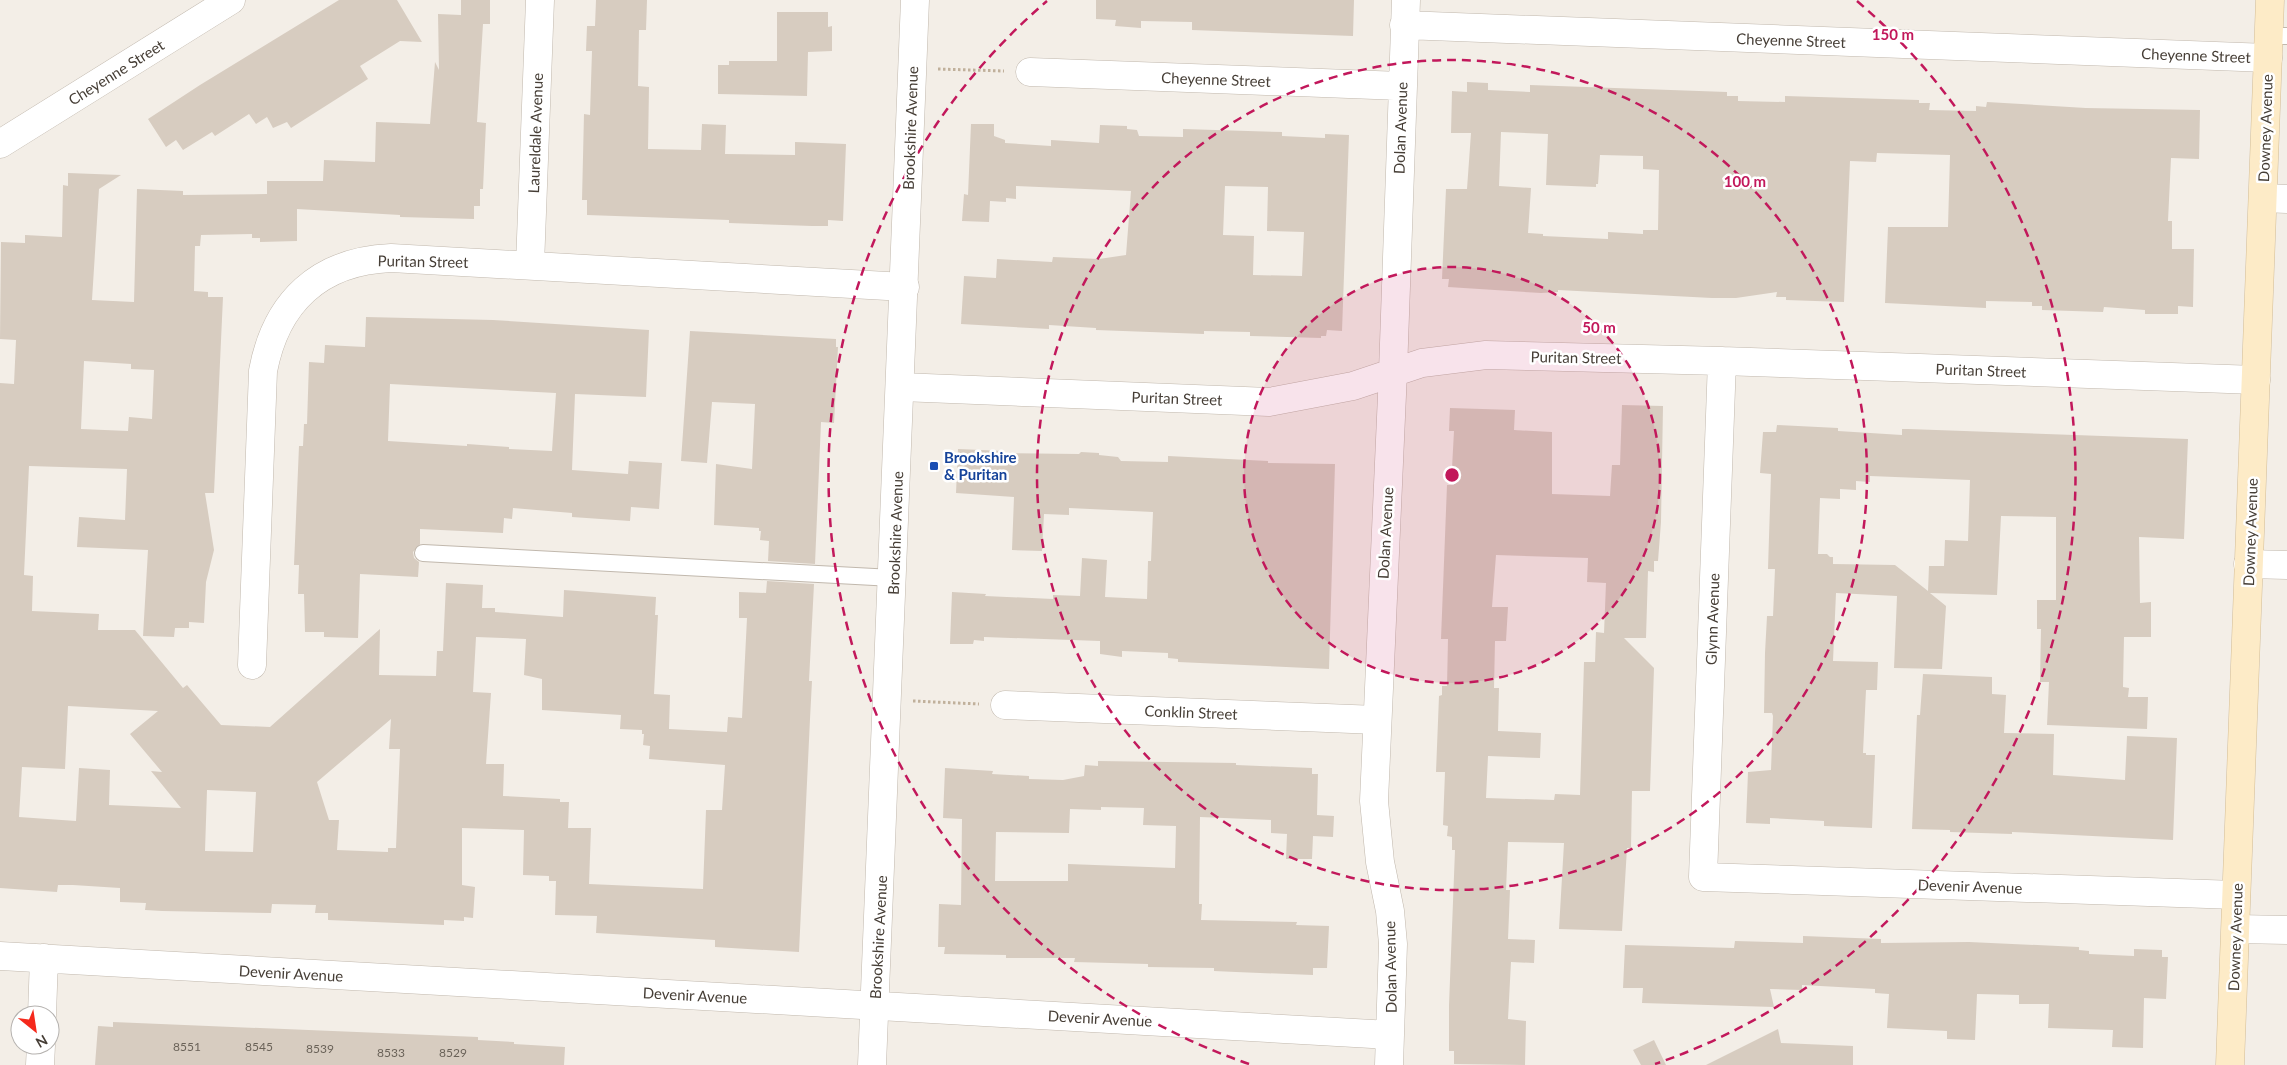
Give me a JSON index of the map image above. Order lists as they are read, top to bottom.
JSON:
{
  "streets": {
    "main road": ["Downey Avenue"],
    "street": [
      "Cheyenne Street",
      "Brookshire Avenue",
      "Dolan Avenue",
      "Laureldale Avenue",
      "Puritan Street",
      "Glynn Avenue",
      "Conklin Street",
      "Devenir Avenue"
    ]
  },
  "crossings": [
    ["Cheyenne Street", "Dolan Avenue"],
    ["Cheyenne Street", "Downey Avenue"],
    ["Brookshire Avenue", "Puritan Street"],
    ["Brookshire Avenue", "Devenir Avenue"],
    ["Dolan Avenue", "Puritan Street"],
    ["Dolan Avenue", "Conklin Street"],
    ["Dolan Avenue", "Devenir Avenue"],
    ["Downey Avenue", "Puritan Street"],
    ["Downey Avenue", "Devenir Avenue"],
    ["Laureldale Avenue", "Puritan Street"],
    ["Puritan Street", "Glynn Avenue"],
    ["Glynn Avenue", "Devenir Avenue"]
  ],
  "places": {
    "transit": ["Brookshire & Puritan"]
  },
  "house_numbers": [
    "8551",
    "8545",
    "8539",
    "8533",
    "8529"
  ],
  "north": "bottom right",
  "rings": ["150 m", "100 m", "50 m"]
}
